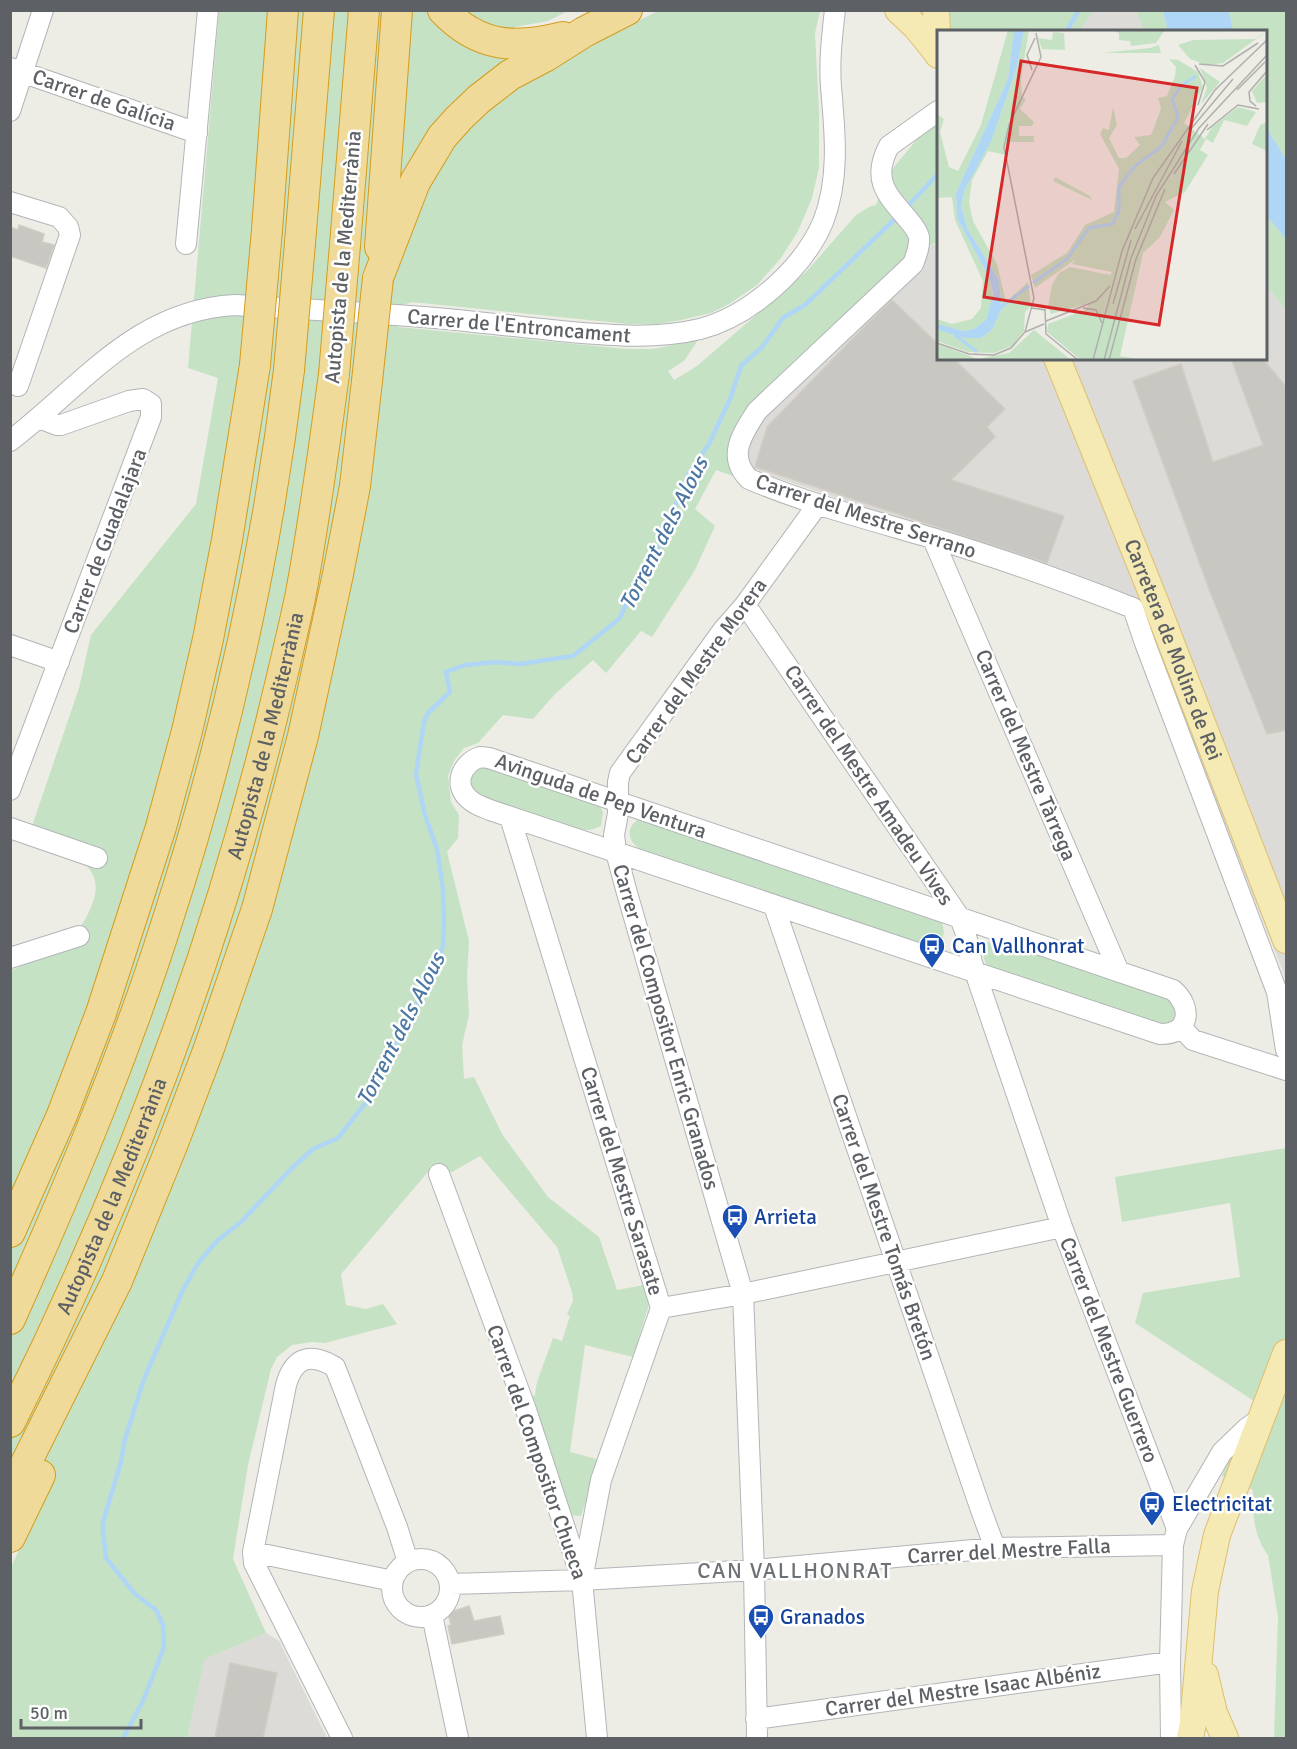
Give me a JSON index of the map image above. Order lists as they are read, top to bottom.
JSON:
{
  "streets": {
    "highway": ["Autopista de la Mediterrània"],
    "main road": ["Carretera de Molins de Rei"],
    "street": [
      "Carrer de Galícia",
      "Carrer de l'Entroncament",
      "Carrer del Mestre Serrano",
      "Carrer de Guadalajara",
      "Carrer del Mestre Morera",
      "Carrer del Mestre Tàrrega",
      "Carrer del Mestre Amadeu Vives",
      "Avinguda de Pep Ventura",
      "Carrer del Compositor Enric Granados",
      "Carrer del Mestre Sarasate",
      "Carrer del Mestre Tomás Bretón",
      "Carrer del Mestre Guerrero",
      "Carrer del Compositor Chueca",
      "Carrer del Mestre Falla",
      "Carrer del Mestre Isaac Albéniz"
    ]
  },
  "crossings": [
    ["Carrer de l'Entroncament", "Carrer de Guadalajara"],
    ["Carrer del Mestre Serrano", "Carrer del Mestre Morera"],
    ["Carrer del Mestre Serrano", "Carrer del Mestre Tàrrega"],
    ["Carrer del Mestre Morera", "Carrer del Mestre Amadeu Vives"],
    ["Carrer del Mestre Morera", "Avinguda de Pep Ventura"],
    ["Carrer del Mestre Morera", "Carrer del Compositor Enric Granados"],
    ["Carrer del Mestre Tàrrega", "Avinguda de Pep Ventura"],
    ["Carrer del Mestre Amadeu Vives", "Avinguda de Pep Ventura"],
    ["Carrer del Mestre Amadeu Vives", "Carrer del Mestre Guerrero"],
    ["Avinguda de Pep Ventura", "Carrer del Compositor Enric Granados"],
    ["Avinguda de Pep Ventura", "Carrer del Mestre Sarasate"],
    ["Avinguda de Pep Ventura", "Carrer del Mestre Tomás Bretón"],
    ["Avinguda de Pep Ventura", "Carrer del Mestre Guerrero"],
    ["Carrer del Compositor Enric Granados", "Carrer del Mestre Falla"],
    ["Carrer del Compositor Enric Granados", "Carrer del Mestre Isaac Albéniz"],
    ["Carrer del Mestre Sarasate", "Carrer del Compositor Chueca"],
    ["Carrer del Mestre Sarasate", "Carrer del Mestre Falla"],
    ["Carrer del Mestre Tomás Bretón", "Carrer del Mestre Falla"],
    ["Carrer del Mestre Guerrero", "Carrer del Mestre Falla"],
    ["Carrer del Mestre Guerrero", "Carrer del Mestre Isaac Albéniz"],
    ["Carrer del Compositor Chueca", "Carrer del Mestre Falla"]
  ],
  "districts": ["CAN VALLHONRAT"],
  "water": ["Torrent dels Alous"],
  "places": {
    "bus stop": [
      "Can Vallhonrat",
      "Arrieta",
      "Electricitat",
      "Granados"
    ]
  },
  "scale_bar": "50 m"
}
